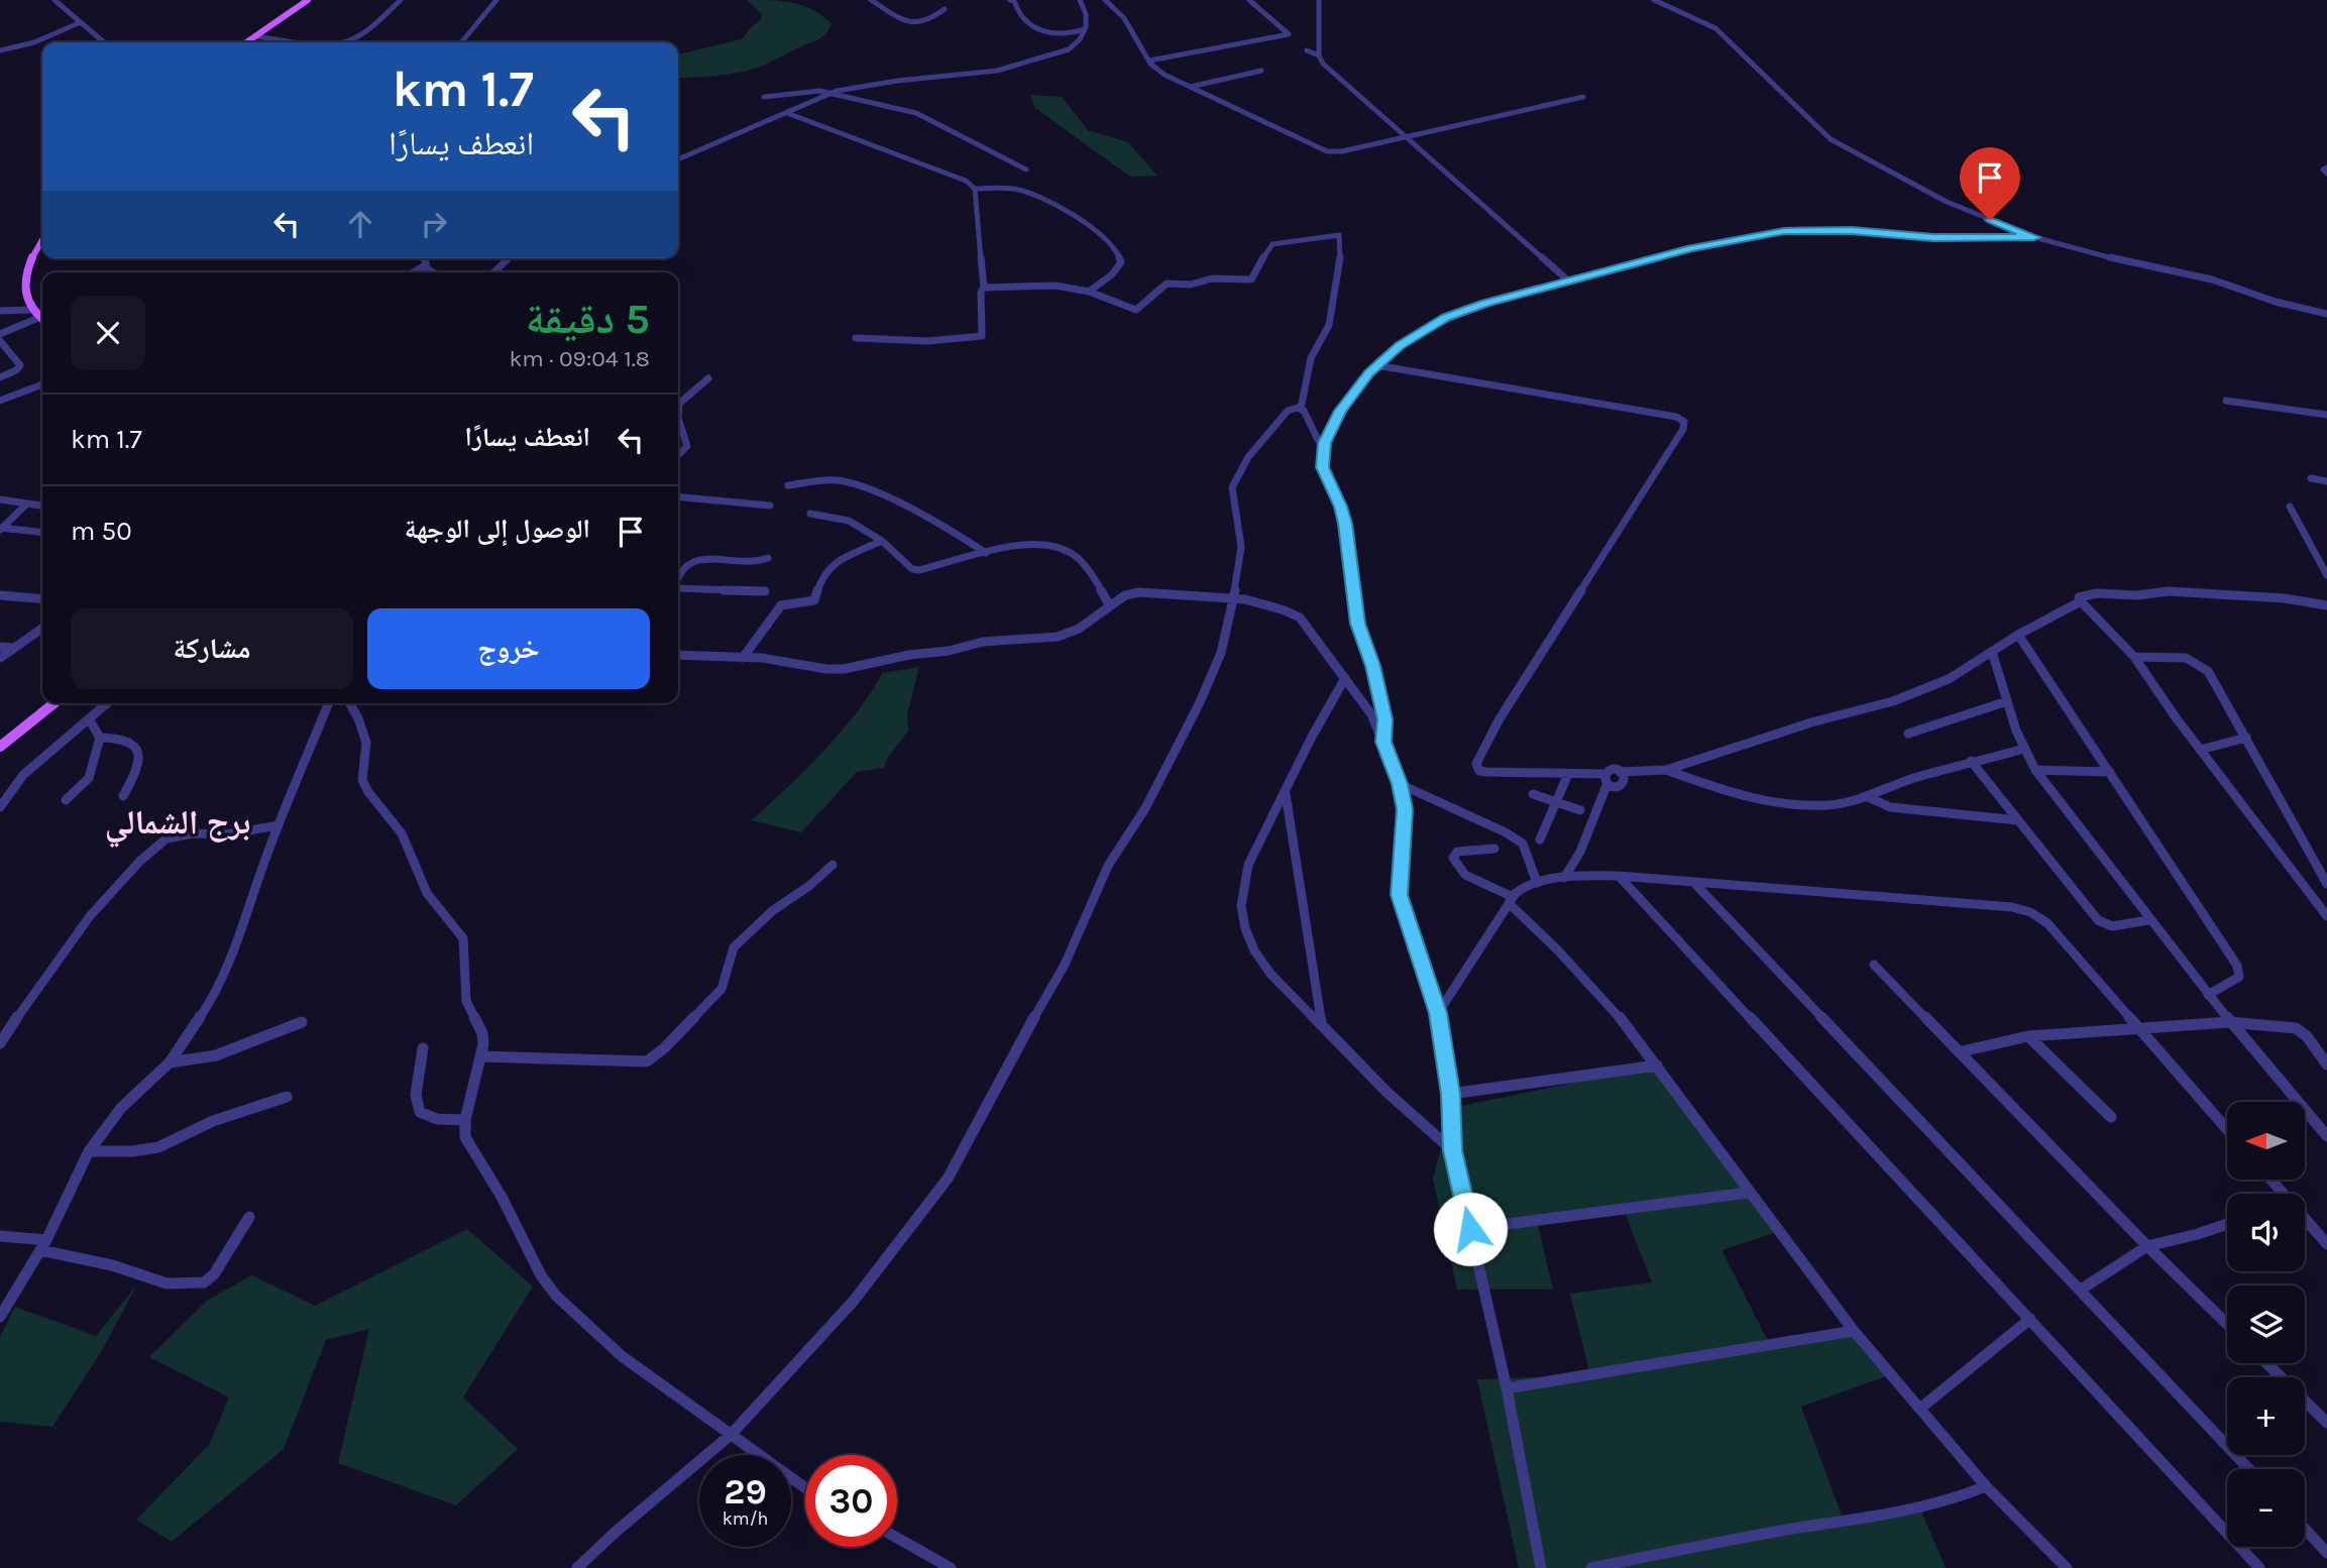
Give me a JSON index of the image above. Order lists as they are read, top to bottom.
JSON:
{
  "districts": ["برج الشمالي"],
  "north": "left",
  "page": {
    "turn": ["1.7 km", "انعطف يسارًا"],
    "heading": ["5 دقيقة", "1.8 km · 09:04"],
    "list": [
      {
        "name": "انعطف يسارًا",
        "value": "1.7 km"
      },
      {
        "name": "الوصول إلى الوجهة",
        "value": "50 m"
      }
    ],
    "buttons": ["خروج", "مشاركة"],
    "map_buttons": ["+", "−"],
    "speed": "29 km/h",
    "limit": "30"
  }
}
